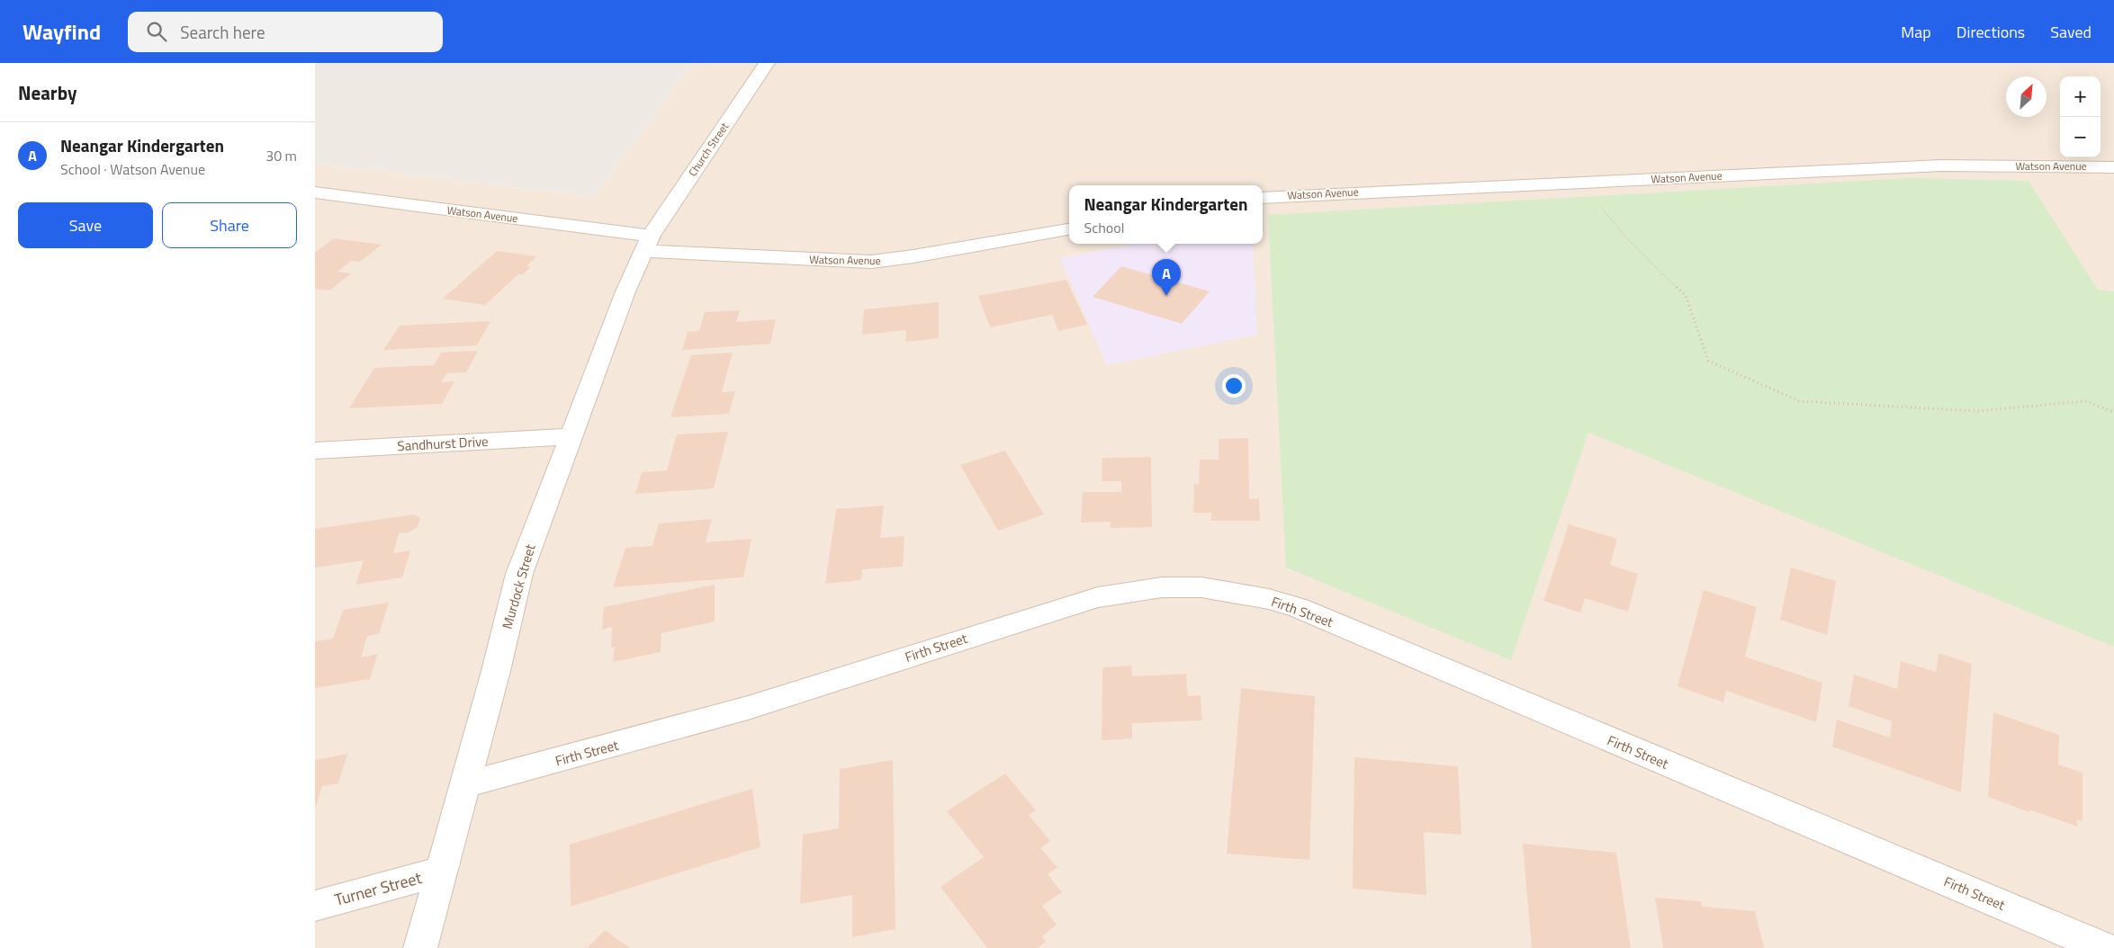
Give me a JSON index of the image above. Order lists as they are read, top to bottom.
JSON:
{
  "streets": {
    "street": [
      "Church Street",
      "Watson Avenue",
      "Sandhurst Drive",
      "Murdock Street",
      "Firth Street",
      "Turner Street"
    ]
  },
  "crossings": [
    ["Church Street", "Watson Avenue"],
    ["Church Street", "Murdock Street"],
    ["Watson Avenue", "Murdock Street"],
    ["Sandhurst Drive", "Murdock Street"],
    ["Murdock Street", "Firth Street"],
    ["Murdock Street", "Turner Street"]
  ],
  "north": "top right",
  "page": {
    "header": "Wayfind",
    "search": "Search here",
    "nav": ["Map", "Directions", "Saved"],
    "heading": "Nearby",
    "map_buttons": ["+", "−"],
    "list": [
      {
        "mark": "A",
        "name": "Neangar Kindergarten",
        "note": "School · Watson Avenue",
        "value": "30 m"
      }
    ],
    "popup": ["Neangar Kindergarten", "School"],
    "buttons": ["Save", "Share"],
    "pins": "A"
  }
}
